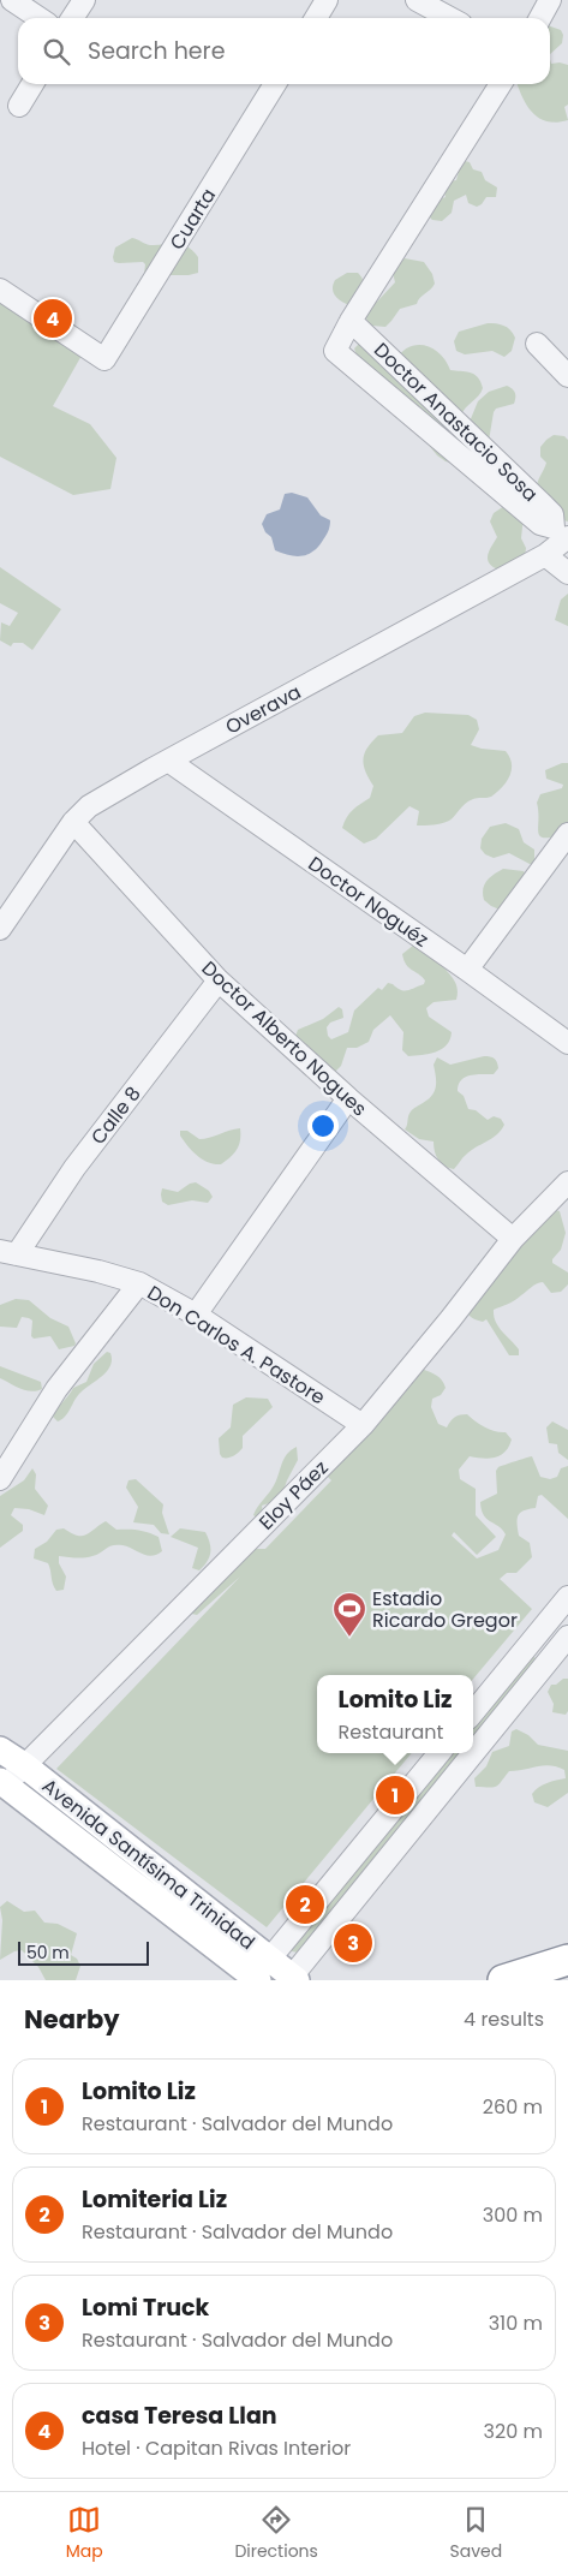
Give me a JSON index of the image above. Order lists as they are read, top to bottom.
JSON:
{
  "streets": {
    "main road": ["Avenida Santísima Trinidad"],
    "street": [
      "Cuarta",
      "Doctor Anastacio Sosa",
      "Overava",
      "Doctor Noguéz",
      "Doctor Alberto Nogues",
      "Calle 8",
      "Don Carlos A. Pastore",
      "Eloy Páez"
    ]
  },
  "crossings": [
    ["Doctor Anastacio Sosa", "Overava"],
    ["Overava", "Doctor Noguéz"],
    ["Overava", "Doctor Alberto Nogues"],
    ["Doctor Alberto Nogues", "Calle 8"],
    ["Doctor Alberto Nogues", "Eloy Páez"],
    ["Calle 8", "Don Carlos A. Pastore"],
    ["Don Carlos A. Pastore", "Eloy Páez"],
    ["Eloy Páez", "Avenida Santísima Trinidad"]
  ],
  "places": {
    "sports": ["Estadio Ricardo Gregor"]
  },
  "scale_bar": "50 m",
  "page": {
    "search": "Search here",
    "pins": [
      "4",
      "1",
      "2",
      "3"
    ],
    "popup": ["Lomito Liz", "Restaurant"],
    "scale": "50 m",
    "heading": ["Nearby", "4 results"],
    "list": [
      {
        "mark": "1",
        "name": "Lomito Liz",
        "note": "Restaurant · Salvador del Mundo",
        "value": "260 m"
      },
      {
        "mark": "2",
        "name": "Lomiteria Liz",
        "note": "Restaurant · Salvador del Mundo",
        "value": "300 m"
      },
      {
        "mark": "3",
        "name": "Lomi Truck",
        "note": "Restaurant · Salvador del Mundo",
        "value": "310 m"
      },
      {
        "mark": "4",
        "name": "casa Teresa Llan",
        "note": "Hotel · Capitan Rivas Interior",
        "value": "320 m"
      }
    ],
    "nav": ["Map", "Directions", "Saved"]
  }
}
